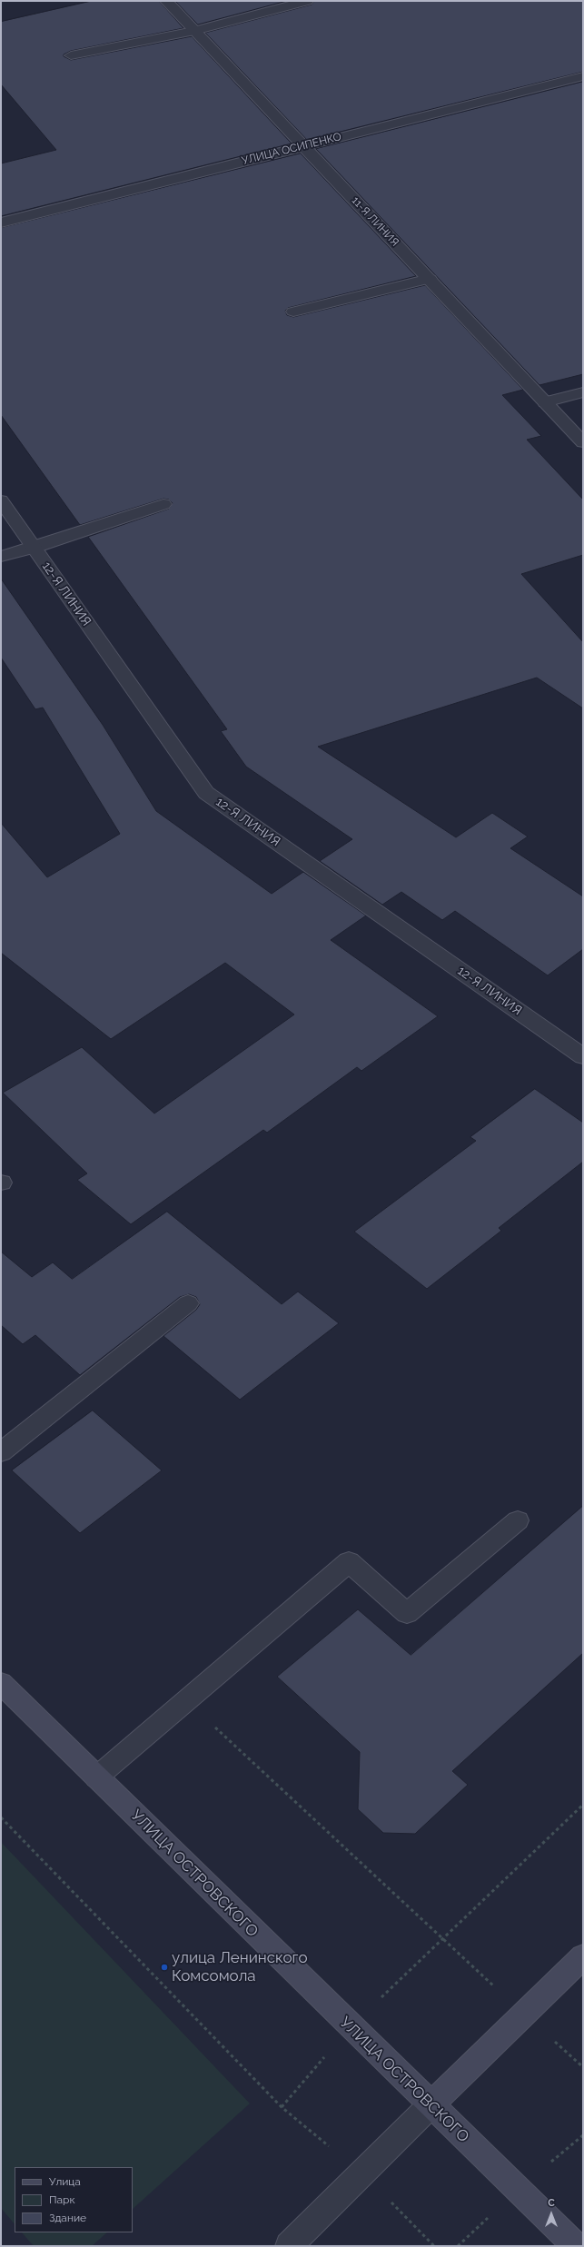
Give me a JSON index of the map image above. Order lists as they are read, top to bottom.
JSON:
{
  "streets": {
    "street": [
      "УЛИЦА ОСИПЕНКО",
      "11-Я ЛИНИЯ",
      "12-Я ЛИНИЯ",
      "УЛИЦА ОСТРОВСКОГО"
    ]
  },
  "crossings": [
    ["УЛИЦА ОСИПЕНКО", "11-Я ЛИНИЯ"]
  ],
  "places": ["улица Ленинского Комсомола"],
  "legend": ["Улица", "Парк", "Здание"],
  "north": "top"
}
